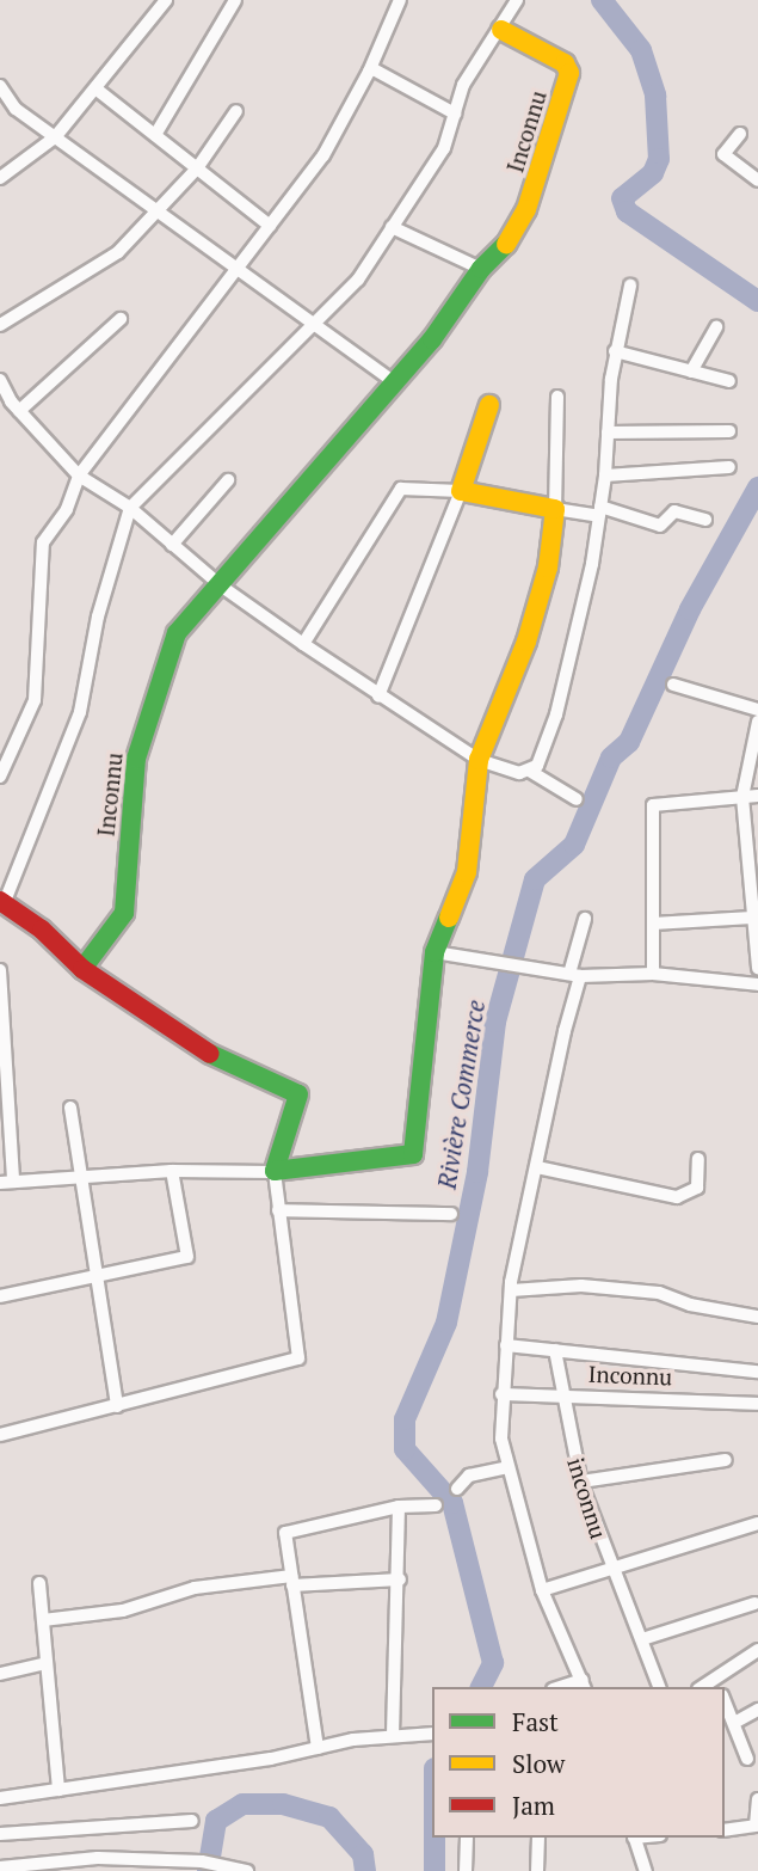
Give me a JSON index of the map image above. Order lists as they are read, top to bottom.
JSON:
{
  "streets": {
    "street": ["Inconnu", "inconnu"]
  },
  "crossings": [
    ["Inconnu", "inconnu"]
  ],
  "water": ["Rivière Commerce"],
  "legend": ["Fast", "Slow", "Jam"]
}
